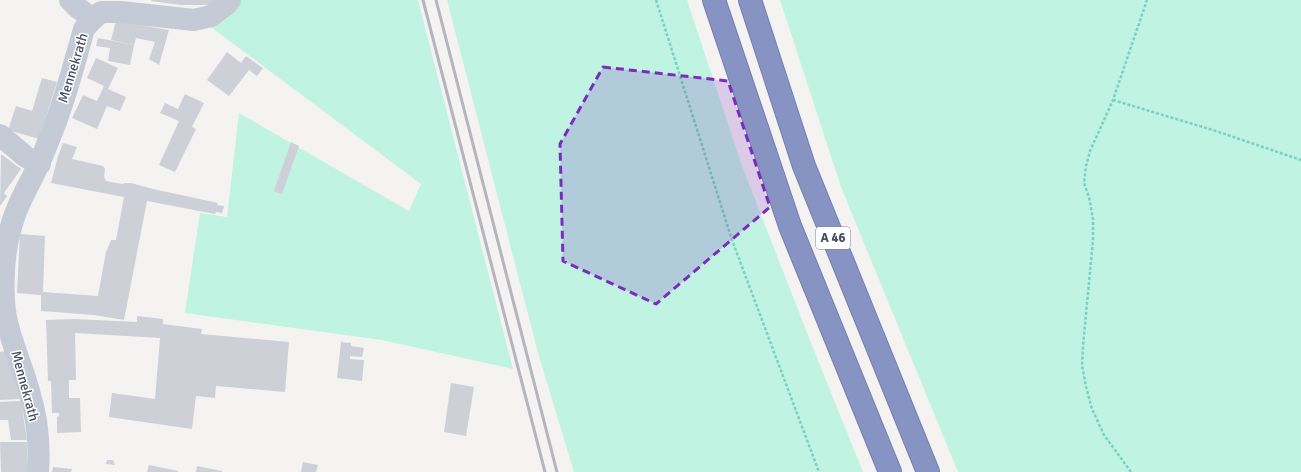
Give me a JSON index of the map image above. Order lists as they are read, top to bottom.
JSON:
{
  "streets": {
    "highway": ["A 46"],
    "street": ["Mennekrath"]
  }
}
